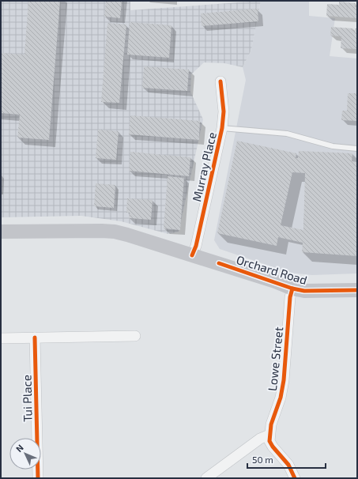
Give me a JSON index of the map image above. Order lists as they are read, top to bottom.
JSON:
{
  "streets": {
    "main road": ["Orchard Road"],
    "street": ["Murray Place", "Lowe Street", "Tui Place"]
  },
  "crossings": [
    ["Murray Place", "Orchard Road"],
    ["Orchard Road", "Lowe Street"]
  ],
  "scale_bar": "50 m",
  "north": "top left"
}
